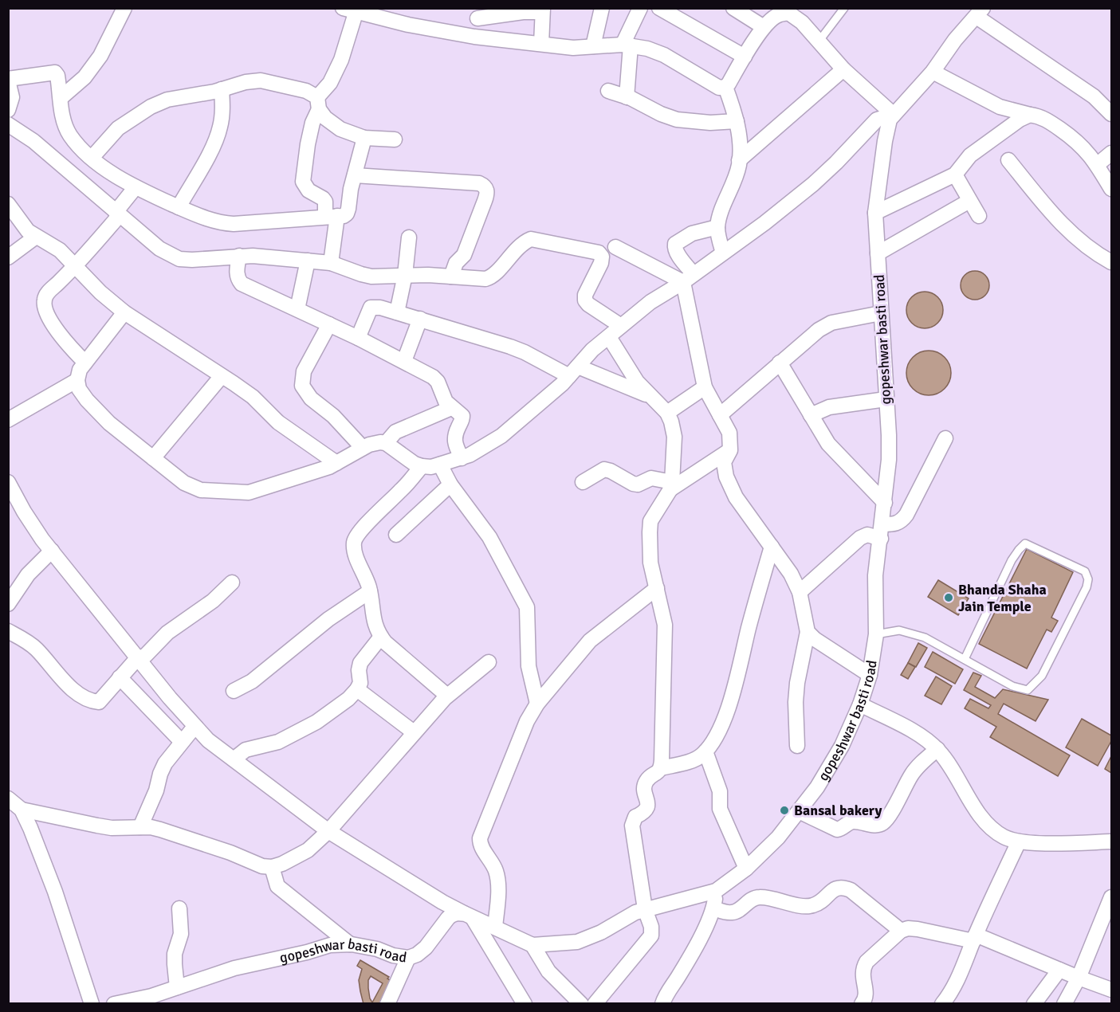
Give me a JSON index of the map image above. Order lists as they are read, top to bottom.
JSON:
{
  "streets": {
    "street": ["gopeshwar basti road"]
  },
  "places": ["Bhanda Shaha Jain Temple", "Bansal bakery"]
}
